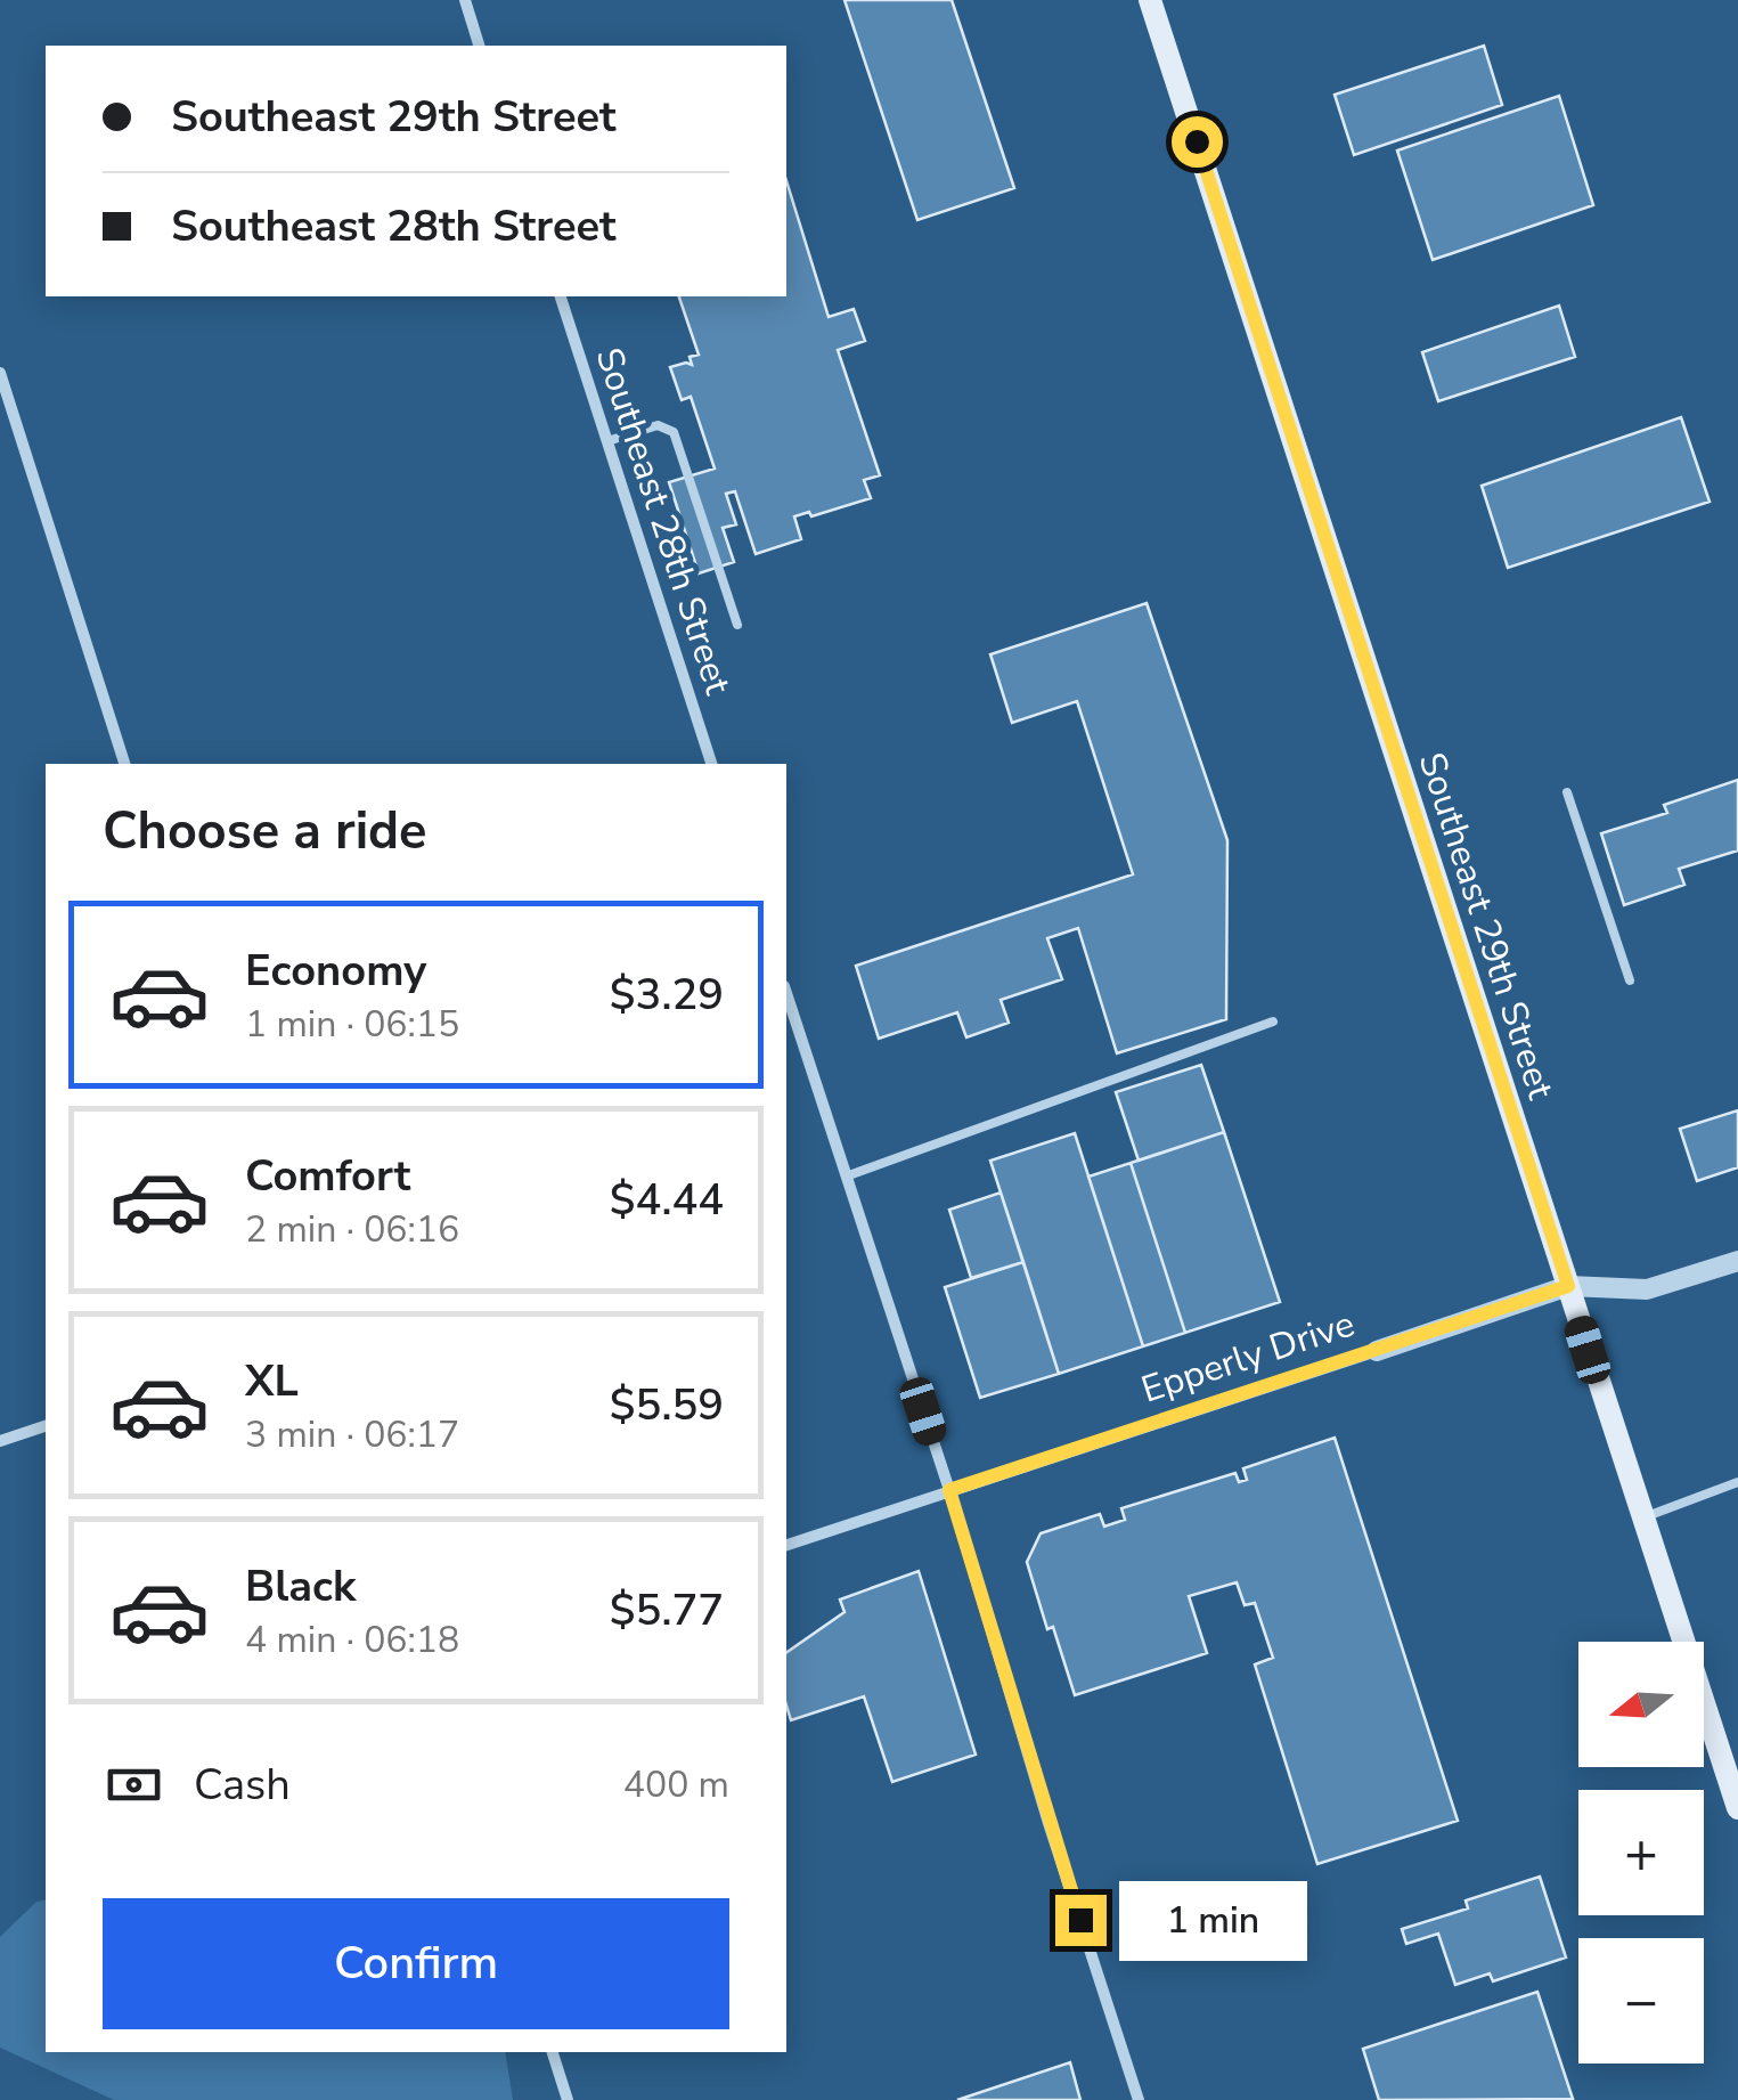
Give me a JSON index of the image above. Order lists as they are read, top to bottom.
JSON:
{
  "streets": {
    "main road": ["Southeast 29th Street"],
    "street": ["Southeast 28th Street", "Epperly Drive"]
  },
  "crossings": [
    ["Southeast 29th Street", "Epperly Drive"]
  ],
  "north": "left",
  "page": {
    "banner": ["Southeast 29th Street", "Southeast 28th Street"],
    "heading": "Choose a ride",
    "list": [
      {
        "name": "Economy",
        "note": "1 min · 06:15",
        "value": "$3.29"
      },
      {
        "name": "Comfort",
        "note": "2 min · 06:16",
        "value": "$4.44"
      },
      {
        "name": "XL",
        "note": "3 min · 06:17",
        "value": "$5.59"
      },
      {
        "name": "Black",
        "note": "4 min · 06:18",
        "value": "$5.77"
      }
    ],
    "map_buttons": ["+", "−"],
    "pay": ["Cash", "400 m"],
    "buttons": "Confirm",
    "bubble": "1 min"
  }
}
